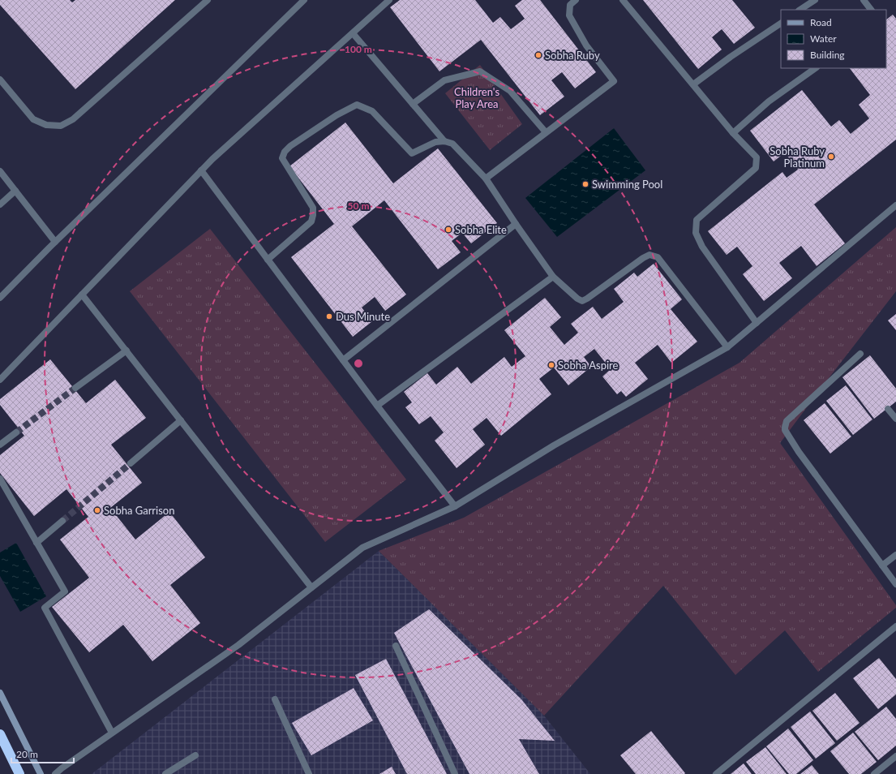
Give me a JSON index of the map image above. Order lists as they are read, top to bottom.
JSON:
{
  "parks": ["Children's Play Area"],
  "places": [
    "Sobha Ruby",
    "Sobha Ruby Platinum",
    "Swimming Pool",
    "Sobha Elite",
    "Dus Minute",
    "Sobha Aspire",
    "Sobha Garrison"
  ],
  "legend": ["Road", "Water", "Building"],
  "scale_bar": "20 m",
  "rings": ["100 m", "50 m"]
}
